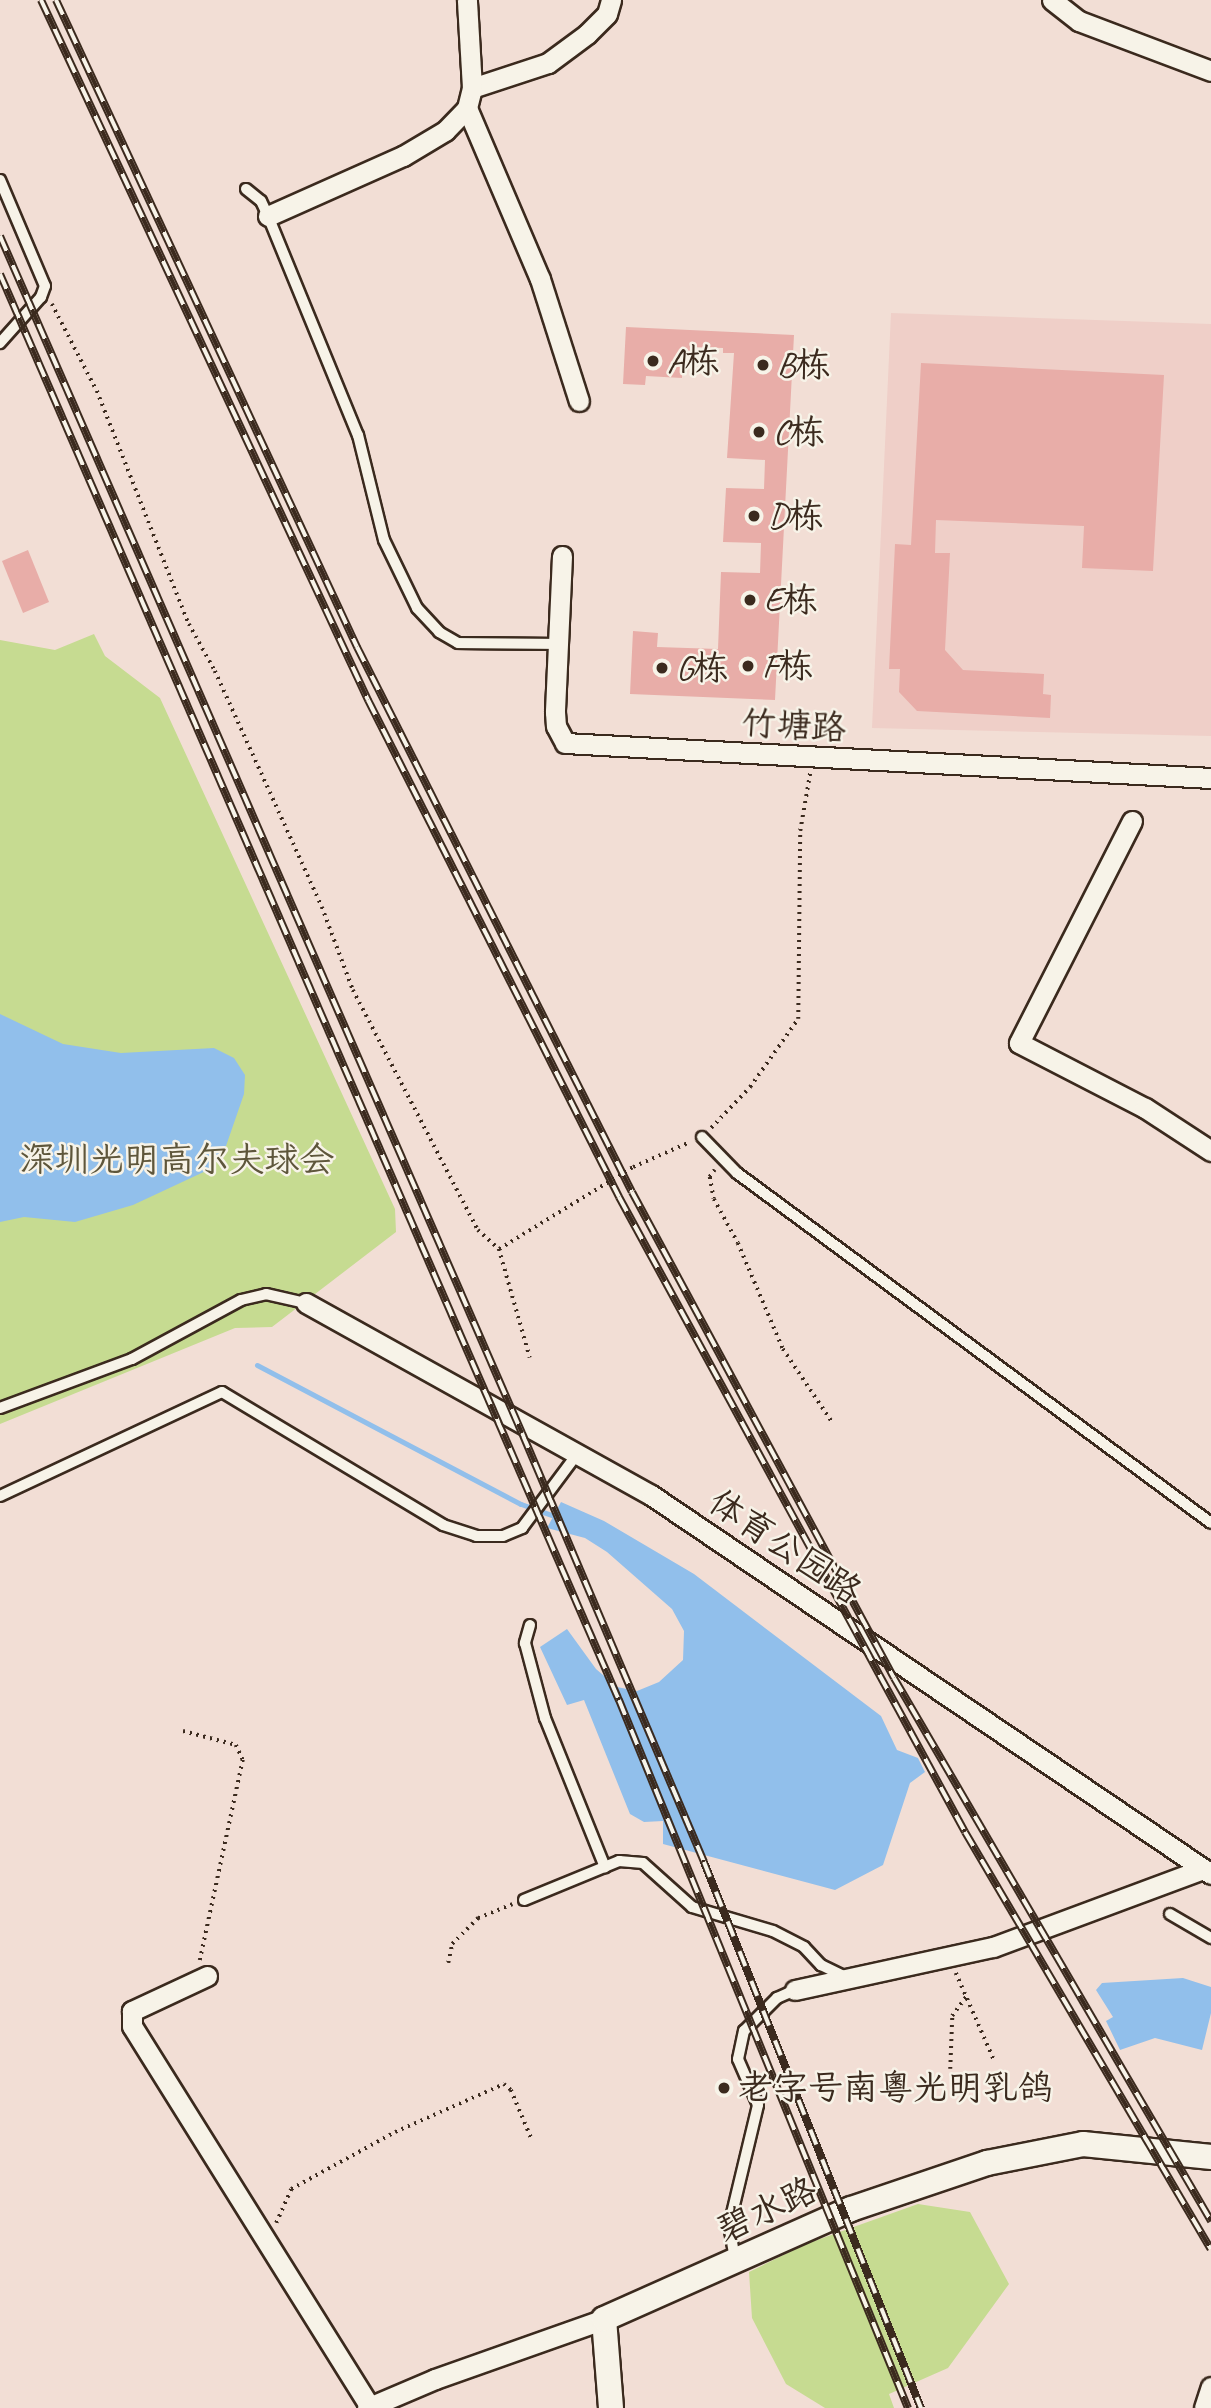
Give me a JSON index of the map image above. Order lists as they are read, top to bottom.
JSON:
{
  "streets": {
    "street": ["竹塘路", "体育公园路", "碧水路"]
  },
  "parks": ["深圳光明高尔夫球会"],
  "places": [
    "A栋",
    "B栋",
    "C栋",
    "D栋",
    "E栋",
    "F栋",
    "G栋",
    "老字号南粤光明乳鸽"
  ]
}
